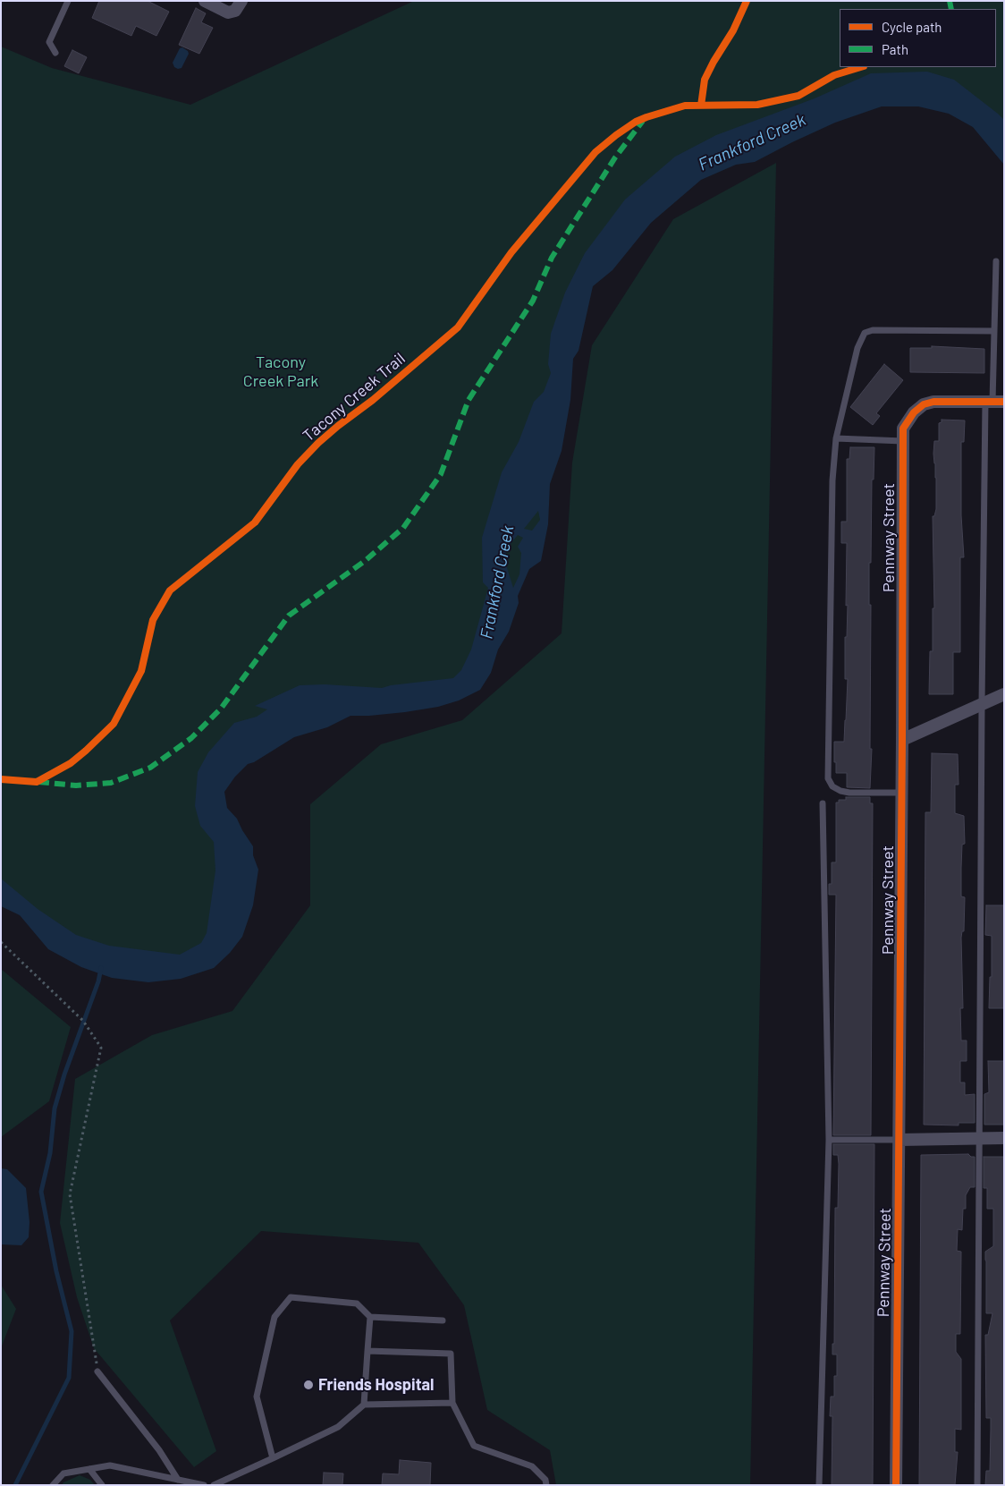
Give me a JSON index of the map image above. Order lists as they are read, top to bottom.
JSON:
{
  "streets": {
    "street": ["Pennway Street"],
    "cycle path": ["Tacony Creek Trail"]
  },
  "water": ["Frankford Creek"],
  "parks": ["Tacony Creek Park"],
  "places": ["Friends Hospital"],
  "legend": ["Cycle path", "Path"]
}
